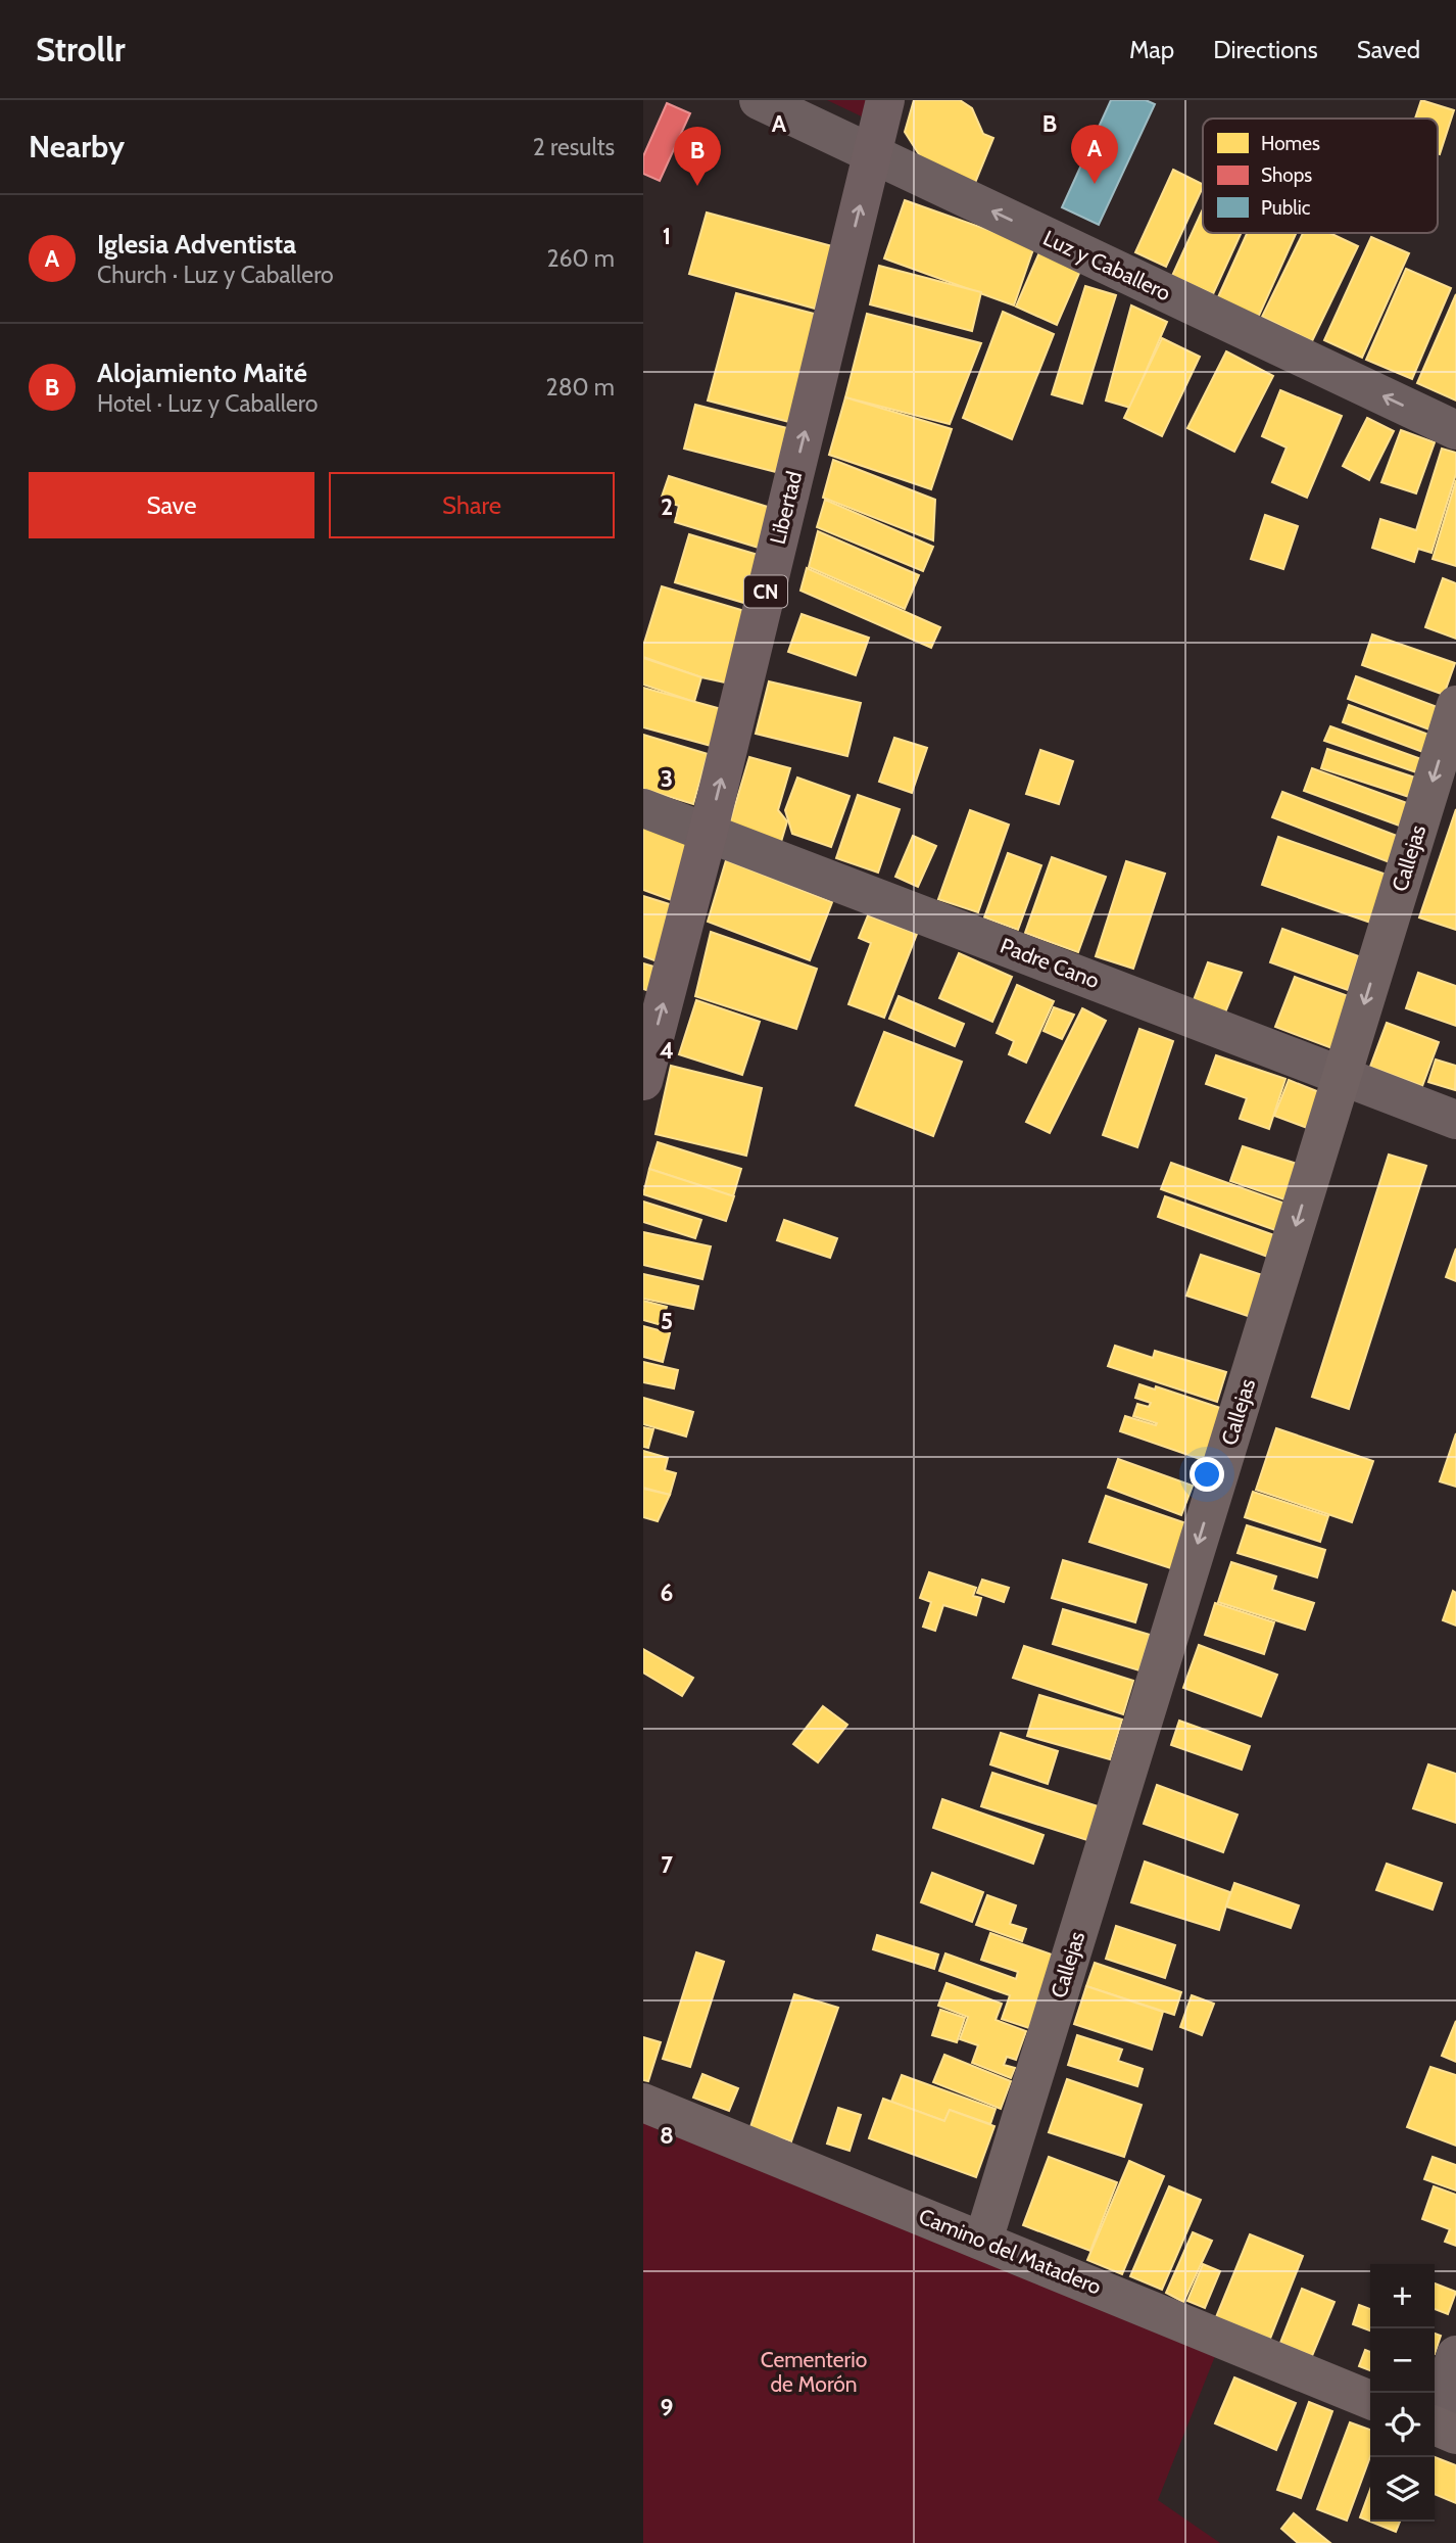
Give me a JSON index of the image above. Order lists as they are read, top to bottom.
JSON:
{
  "streets": {
    "main road": [
      "Libertad",
      "CN",
      "Callejas",
      "Camino del Matadero"
    ],
    "street": ["Luz y Caballero", "Padre Cano"]
  },
  "crossings": [
    ["Luz y Caballero", "Libertad"],
    ["Libertad", "Padre Cano"],
    ["Callejas", "Padre Cano"],
    ["Callejas", "Camino del Matadero"]
  ],
  "one_way": ["Luz y Caballero", "Libertad", "Callejas"],
  "parks": ["Cementerio de Morón"],
  "legend": ["Homes", "Shops", "Public"],
  "page": {
    "header": "Strollr",
    "nav": ["Map", "Directions", "Saved"],
    "heading": ["Nearby", "2 results"],
    "pins": ["A", "B"],
    "list": [
      {
        "mark": "A",
        "name": "Iglesia Adventista",
        "note": "Church · Luz y Caballero",
        "value": "260 m"
      },
      {
        "mark": "B",
        "name": "Alojamiento Maité",
        "note": "Hotel · Luz y Caballero",
        "value": "280 m"
      }
    ],
    "buttons": ["Save", "Share"],
    "map_buttons": ["+", "−"]
  },
  "grid": {
    "columns": ["A", "B"],
    "rows": [
      "1",
      "2",
      "3",
      "4",
      "5",
      "6",
      "7",
      "8",
      "9"
    ]
  }
}
